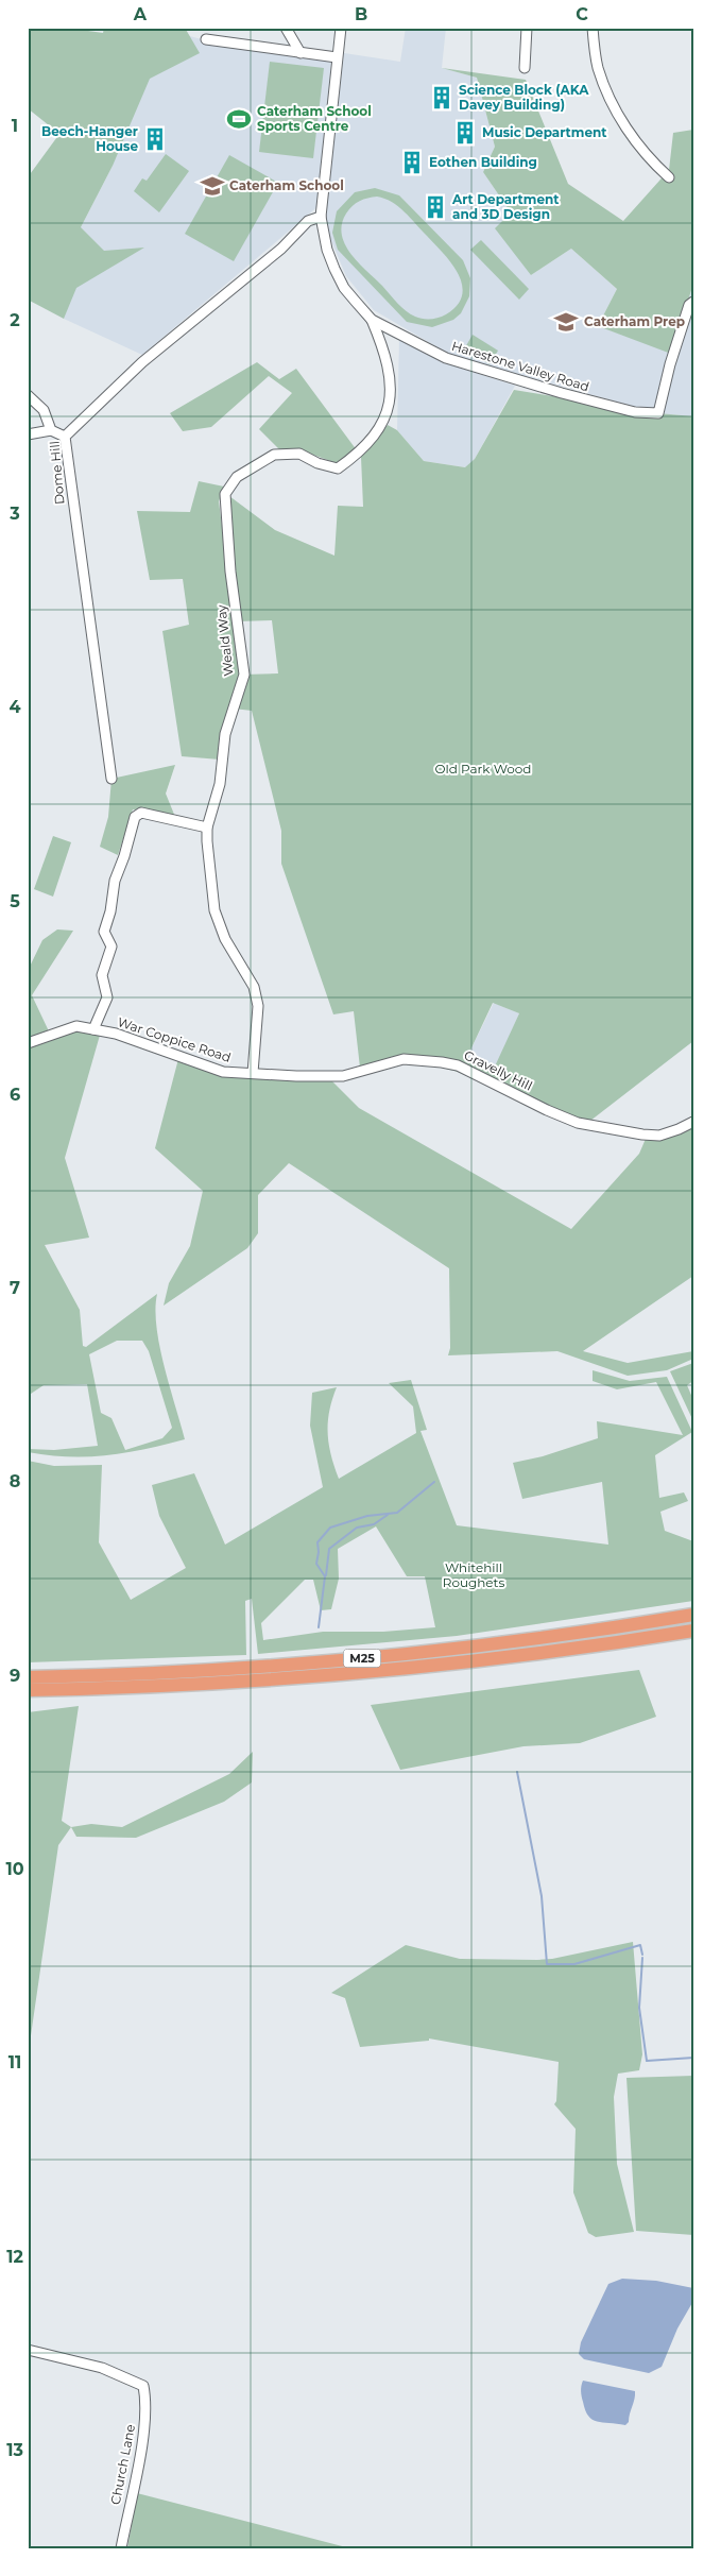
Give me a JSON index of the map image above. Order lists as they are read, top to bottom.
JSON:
{
  "streets": {
    "highway": ["M25"],
    "street": [
      "Harestone Valley Road",
      "Dome Hill",
      "Weald Way",
      "War Coppice Road",
      "Gravelly Hill",
      "Church Lane"
    ]
  },
  "crossings": [
    ["Harestone Valley Road", "Dome Hill"],
    ["Harestone Valley Road", "Weald Way"],
    ["Weald Way", "War Coppice Road"],
    ["Weald Way", "Gravelly Hill"],
    ["War Coppice Road", "Gravelly Hill"]
  ],
  "parks": ["Old Park Wood", "Whitehill Roughets"],
  "places": {
    "building": [
      "Science Block (AKA Davey Building)",
      "Music Department",
      "Beech-Hanger House",
      "Eothen Building",
      "Art Department and 3D Design"
    ],
    "sports": ["Caterham School Sports Centre"],
    "school or university": ["Caterham School", "Caterham Prep"]
  },
  "grid": {
    "columns": ["A", "B", "C"],
    "rows": [
      "1",
      "2",
      "3",
      "4",
      "5",
      "6",
      "7",
      "8",
      "9",
      "10",
      "11",
      "12",
      "13"
    ]
  }
}
